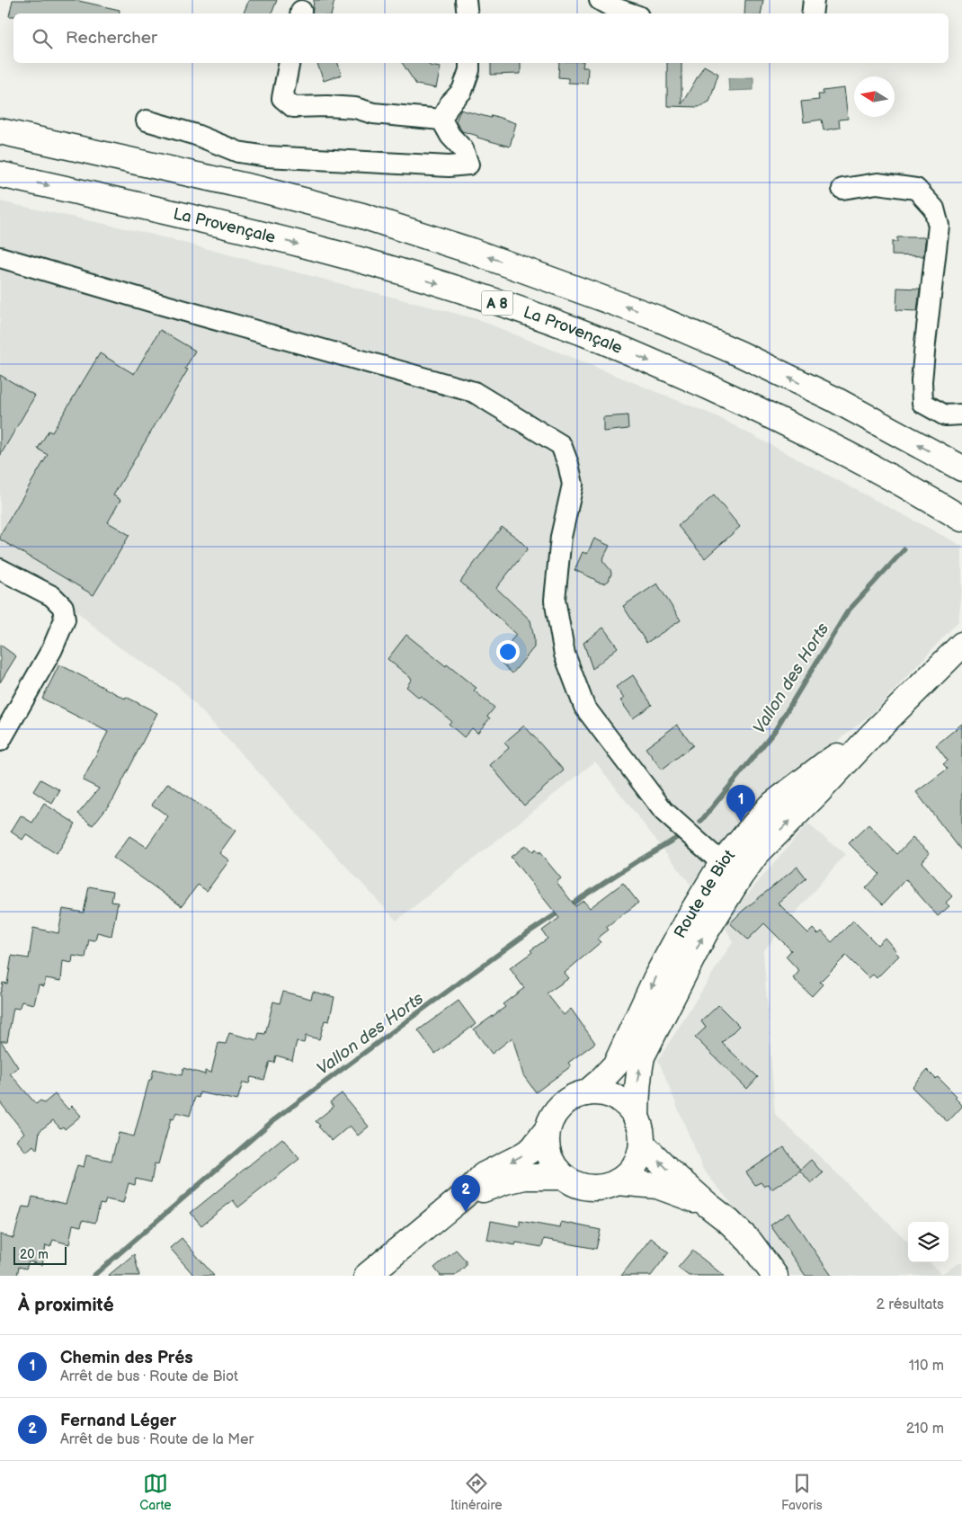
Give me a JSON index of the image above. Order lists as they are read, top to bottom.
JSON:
{
  "streets": {
    "main road": ["La Provençale", "A 8", "Route de Biot"]
  },
  "water": ["Vallon des Horts"],
  "scale_bar": "20 m",
  "north": "left",
  "page": {
    "search": "Rechercher",
    "pins": ["1", "2"],
    "scale": "20 m",
    "heading": ["À proximité", "2 résultats"],
    "list": [
      {
        "mark": "1",
        "name": "Chemin des Prés",
        "note": "Arrêt de bus · Route de Biot",
        "value": "110 m"
      },
      {
        "mark": "2",
        "name": "Fernand Léger",
        "note": "Arrêt de bus · Route de la Mer",
        "value": "210 m"
      }
    ],
    "nav": ["Carte", "Itinéraire", "Favoris"]
  }
}
